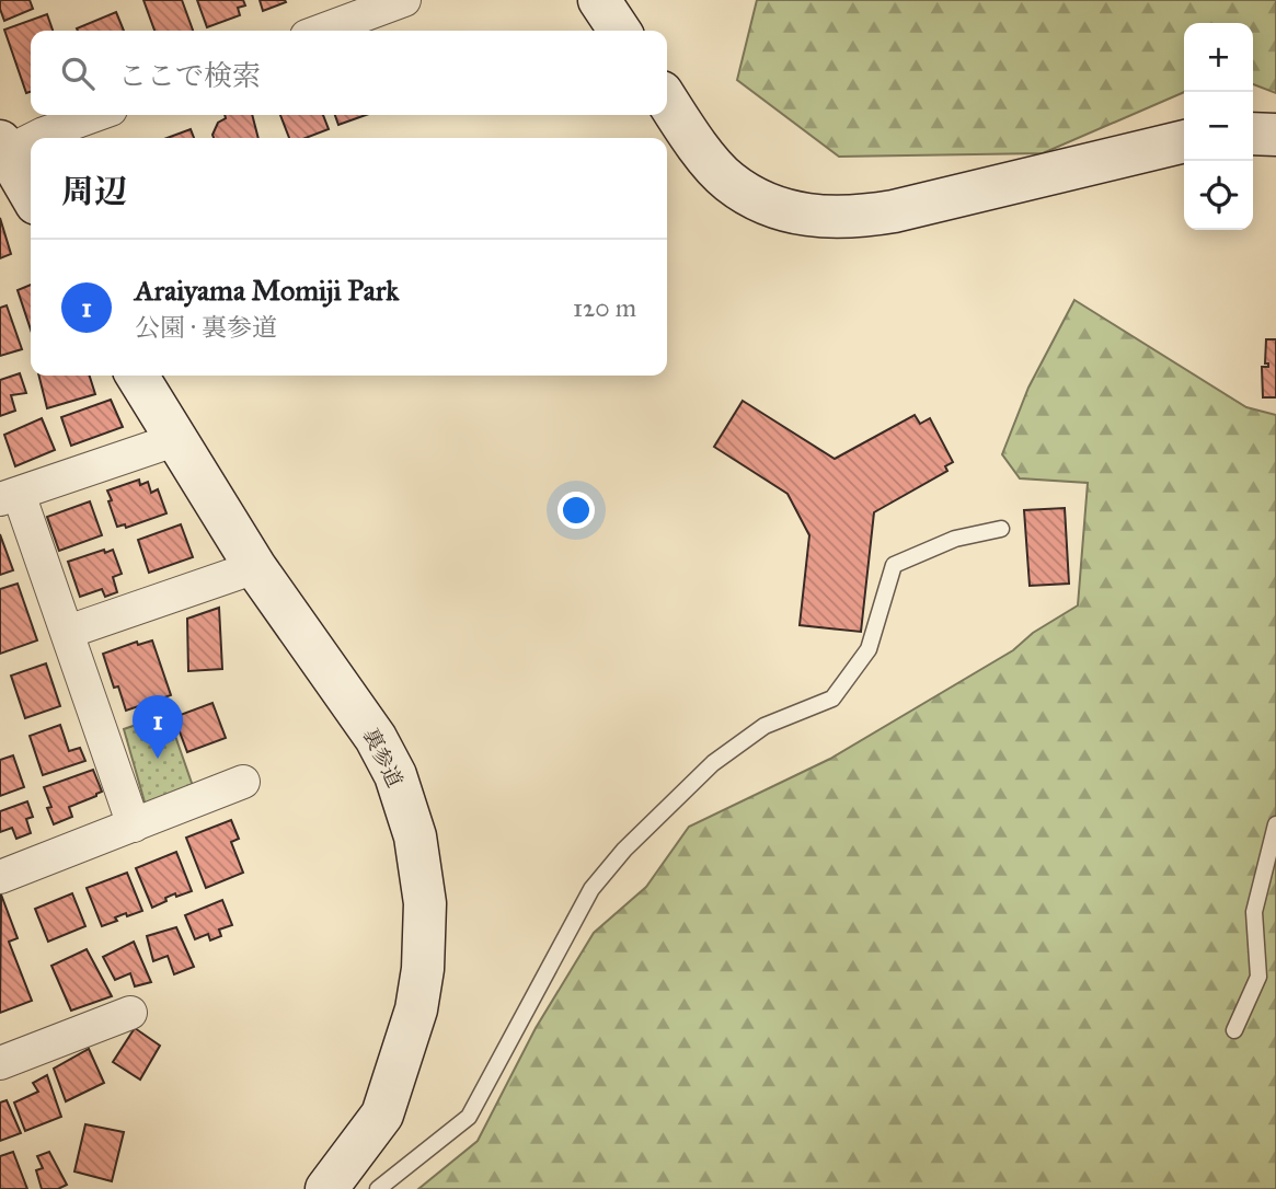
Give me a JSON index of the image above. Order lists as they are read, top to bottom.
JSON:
{
  "streets": {
    "street": ["裏参道"]
  },
  "page": {
    "map_buttons": ["+", "−"],
    "search": "ここで検索",
    "heading": "周辺",
    "list": [
      {
        "mark": "1",
        "name": "Araiyama Momiji Park",
        "note": "公園 · 裏参道",
        "value": "120 m"
      }
    ],
    "pins": "1"
  }
}
